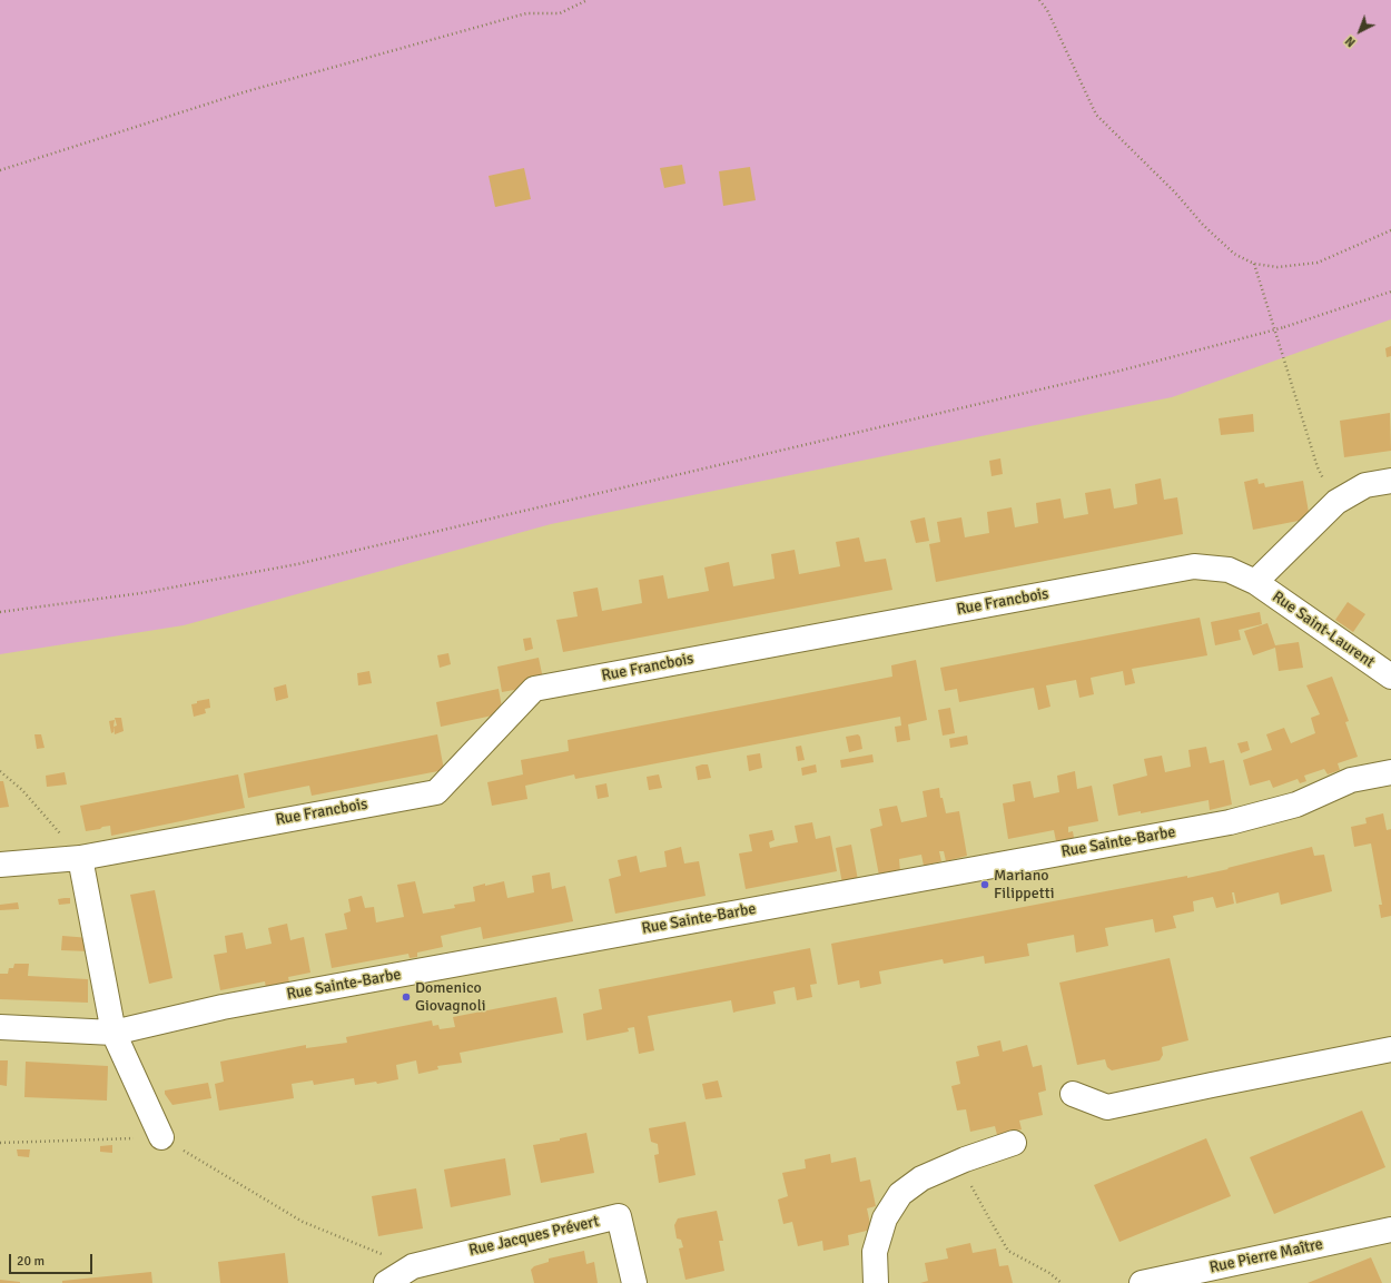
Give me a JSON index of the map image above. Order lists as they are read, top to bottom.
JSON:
{
  "streets": {
    "street": [
      "Rue Francbois",
      "Rue Saint-Laurent",
      "Rue Sainte-Barbe",
      "Rue Jacques Prévert",
      "Rue Pierre Maître"
    ]
  },
  "crossings": [
    ["Rue Francbois", "Rue Saint-Laurent"]
  ],
  "places": ["Mariano Filippetti", "Domenico Giovagnoli"],
  "scale_bar": "20 m",
  "north": "bottom left"
}
